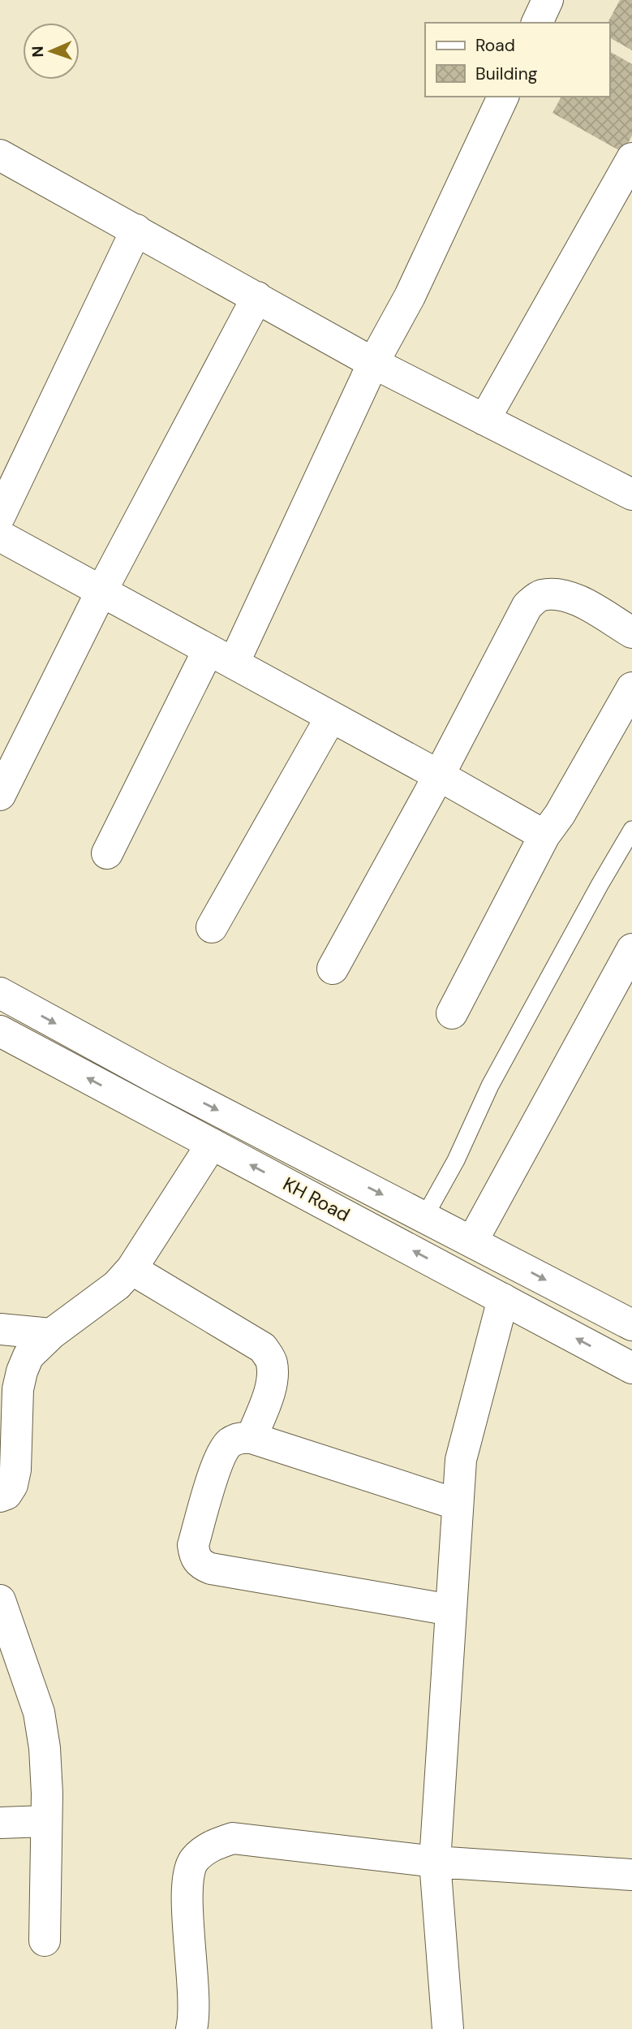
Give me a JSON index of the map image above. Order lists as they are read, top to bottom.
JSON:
{
  "streets": {
    "street": ["KH Road"]
  },
  "legend": ["Road", "Building"],
  "north": "left"
}
